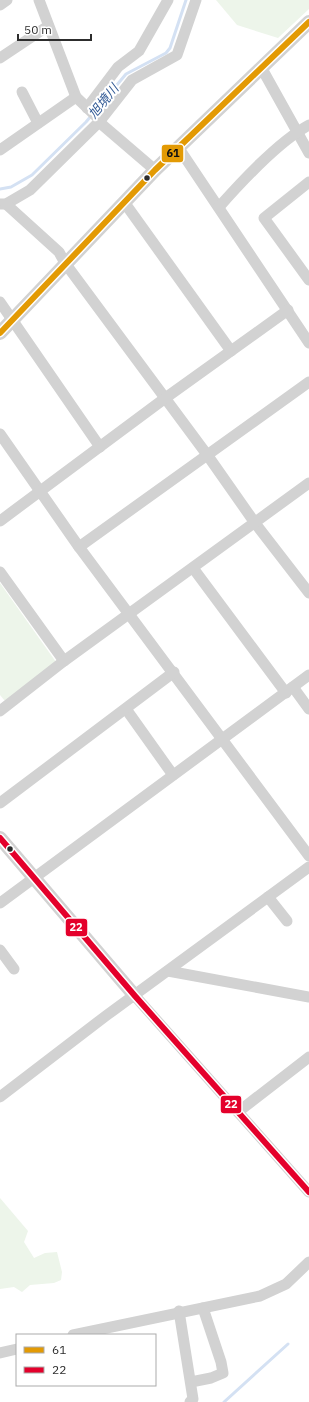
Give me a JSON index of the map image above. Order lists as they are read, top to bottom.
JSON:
{
  "water": ["旭境川"],
  "lines": ["transit line 61", "transit line 22"],
  "legend": ["61", "22"],
  "scale_bar": "50 m"
}
